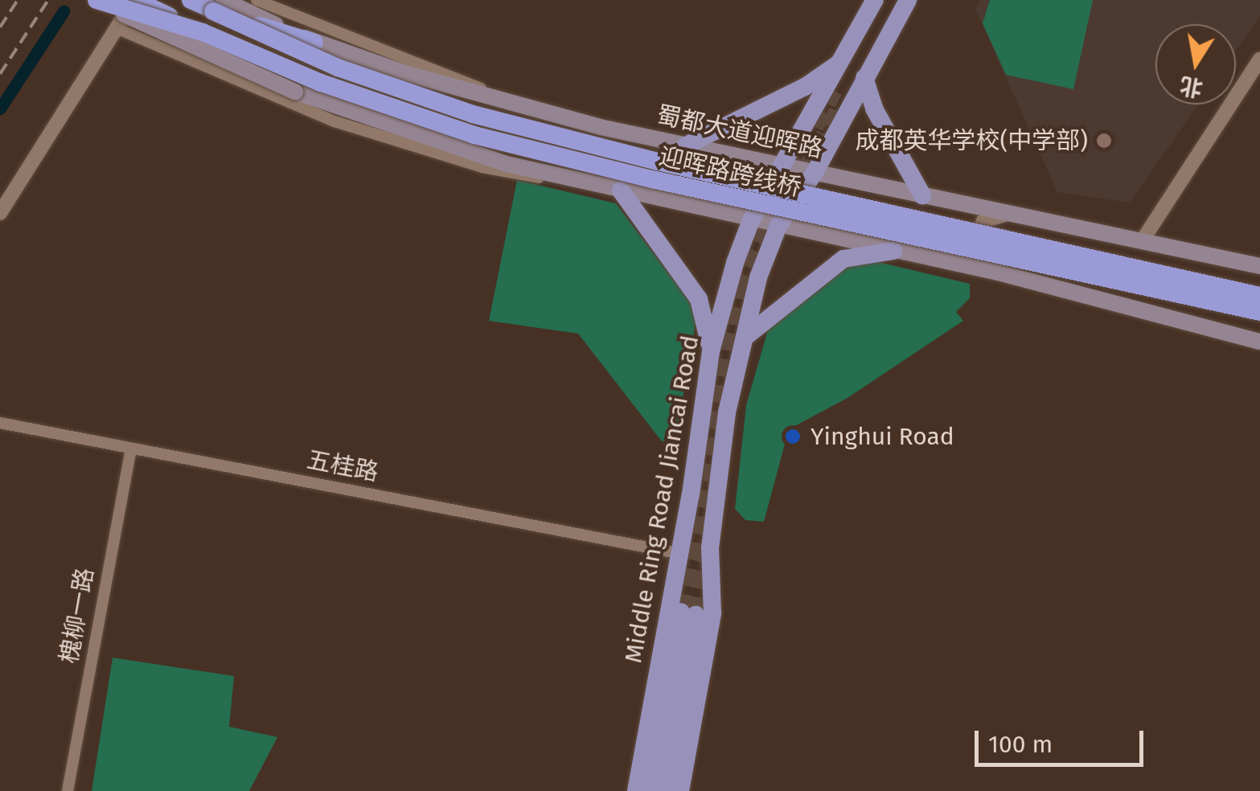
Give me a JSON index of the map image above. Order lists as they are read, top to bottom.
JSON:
{
  "streets": {
    "highway": ["迎晖路跨线桥"],
    "main road": ["蜀都大道迎晖路", "Middle Ring Road Jiancai Road"],
    "street": ["五桂路", "槐柳一路"]
  },
  "crossings": [
    ["蜀都大道迎晖路", "Middle Ring Road Jiancai Road"],
    ["五桂路", "Middle Ring Road Jiancai Road"],
    ["五桂路", "槐柳一路"]
  ],
  "places": ["成都英华学校(中学部)", "Yinghui Road"],
  "scale_bar": "100 m",
  "north": "bottom"
}
